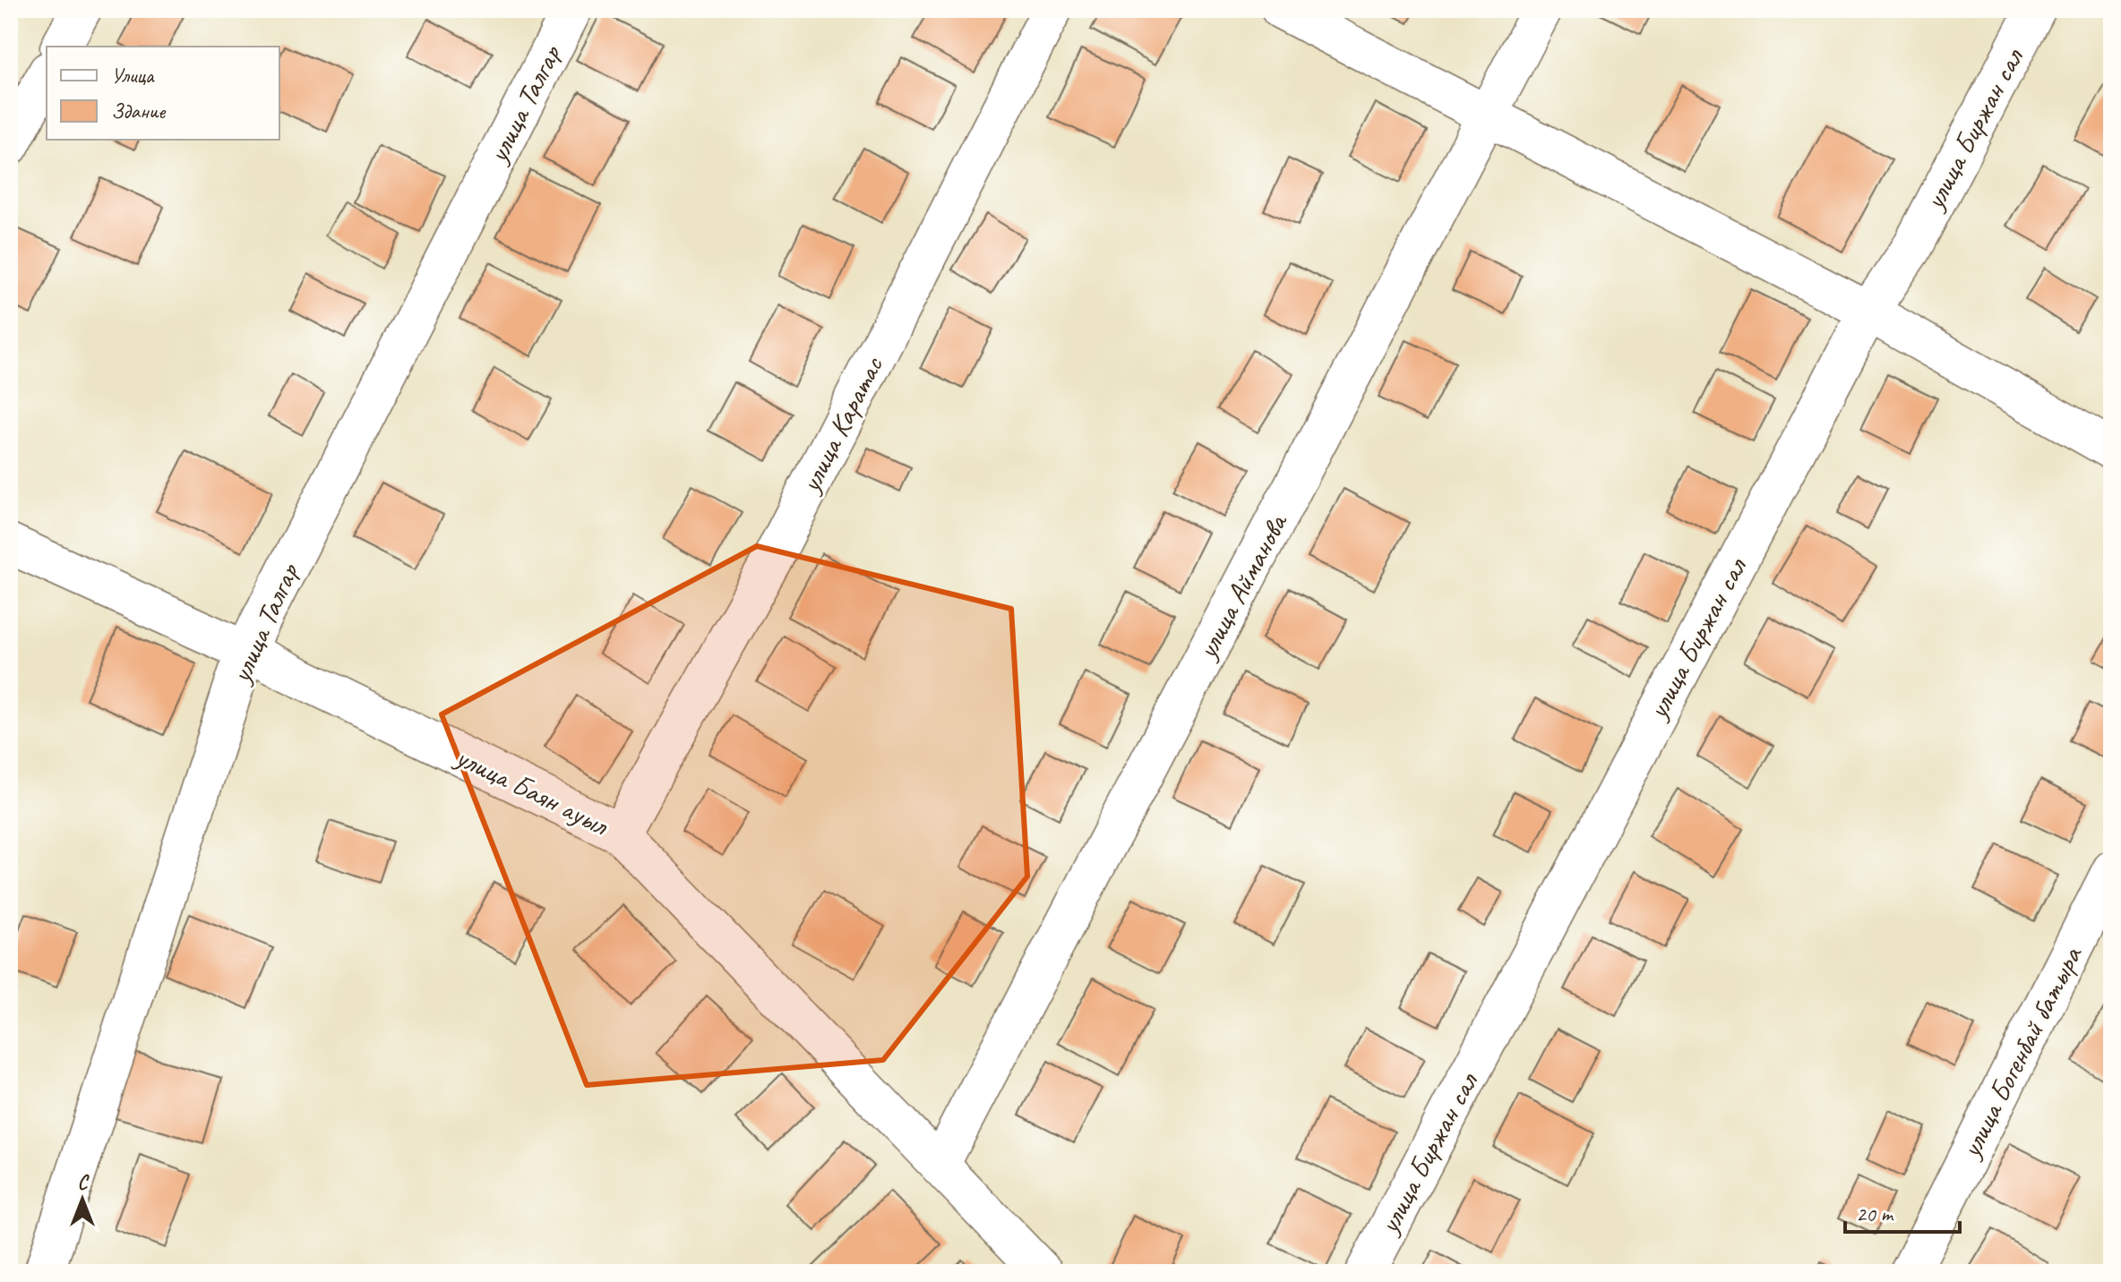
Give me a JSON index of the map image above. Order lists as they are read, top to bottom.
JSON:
{
  "streets": {
    "street": [
      "улица Талгар",
      "улица Биржан сал",
      "улица Каратас",
      "улица Айманова",
      "улица Баян ауыл",
      "улица Богенбай батыра"
    ]
  },
  "crossings": [
    ["улица Талгар", "улица Баян ауыл"],
    ["улица Каратас", "улица Баян ауыл"],
    ["улица Айманова", "улица Баян ауыл"]
  ],
  "legend": ["Улица", "Здание"],
  "scale_bar": "20 m",
  "north": "top"
}
